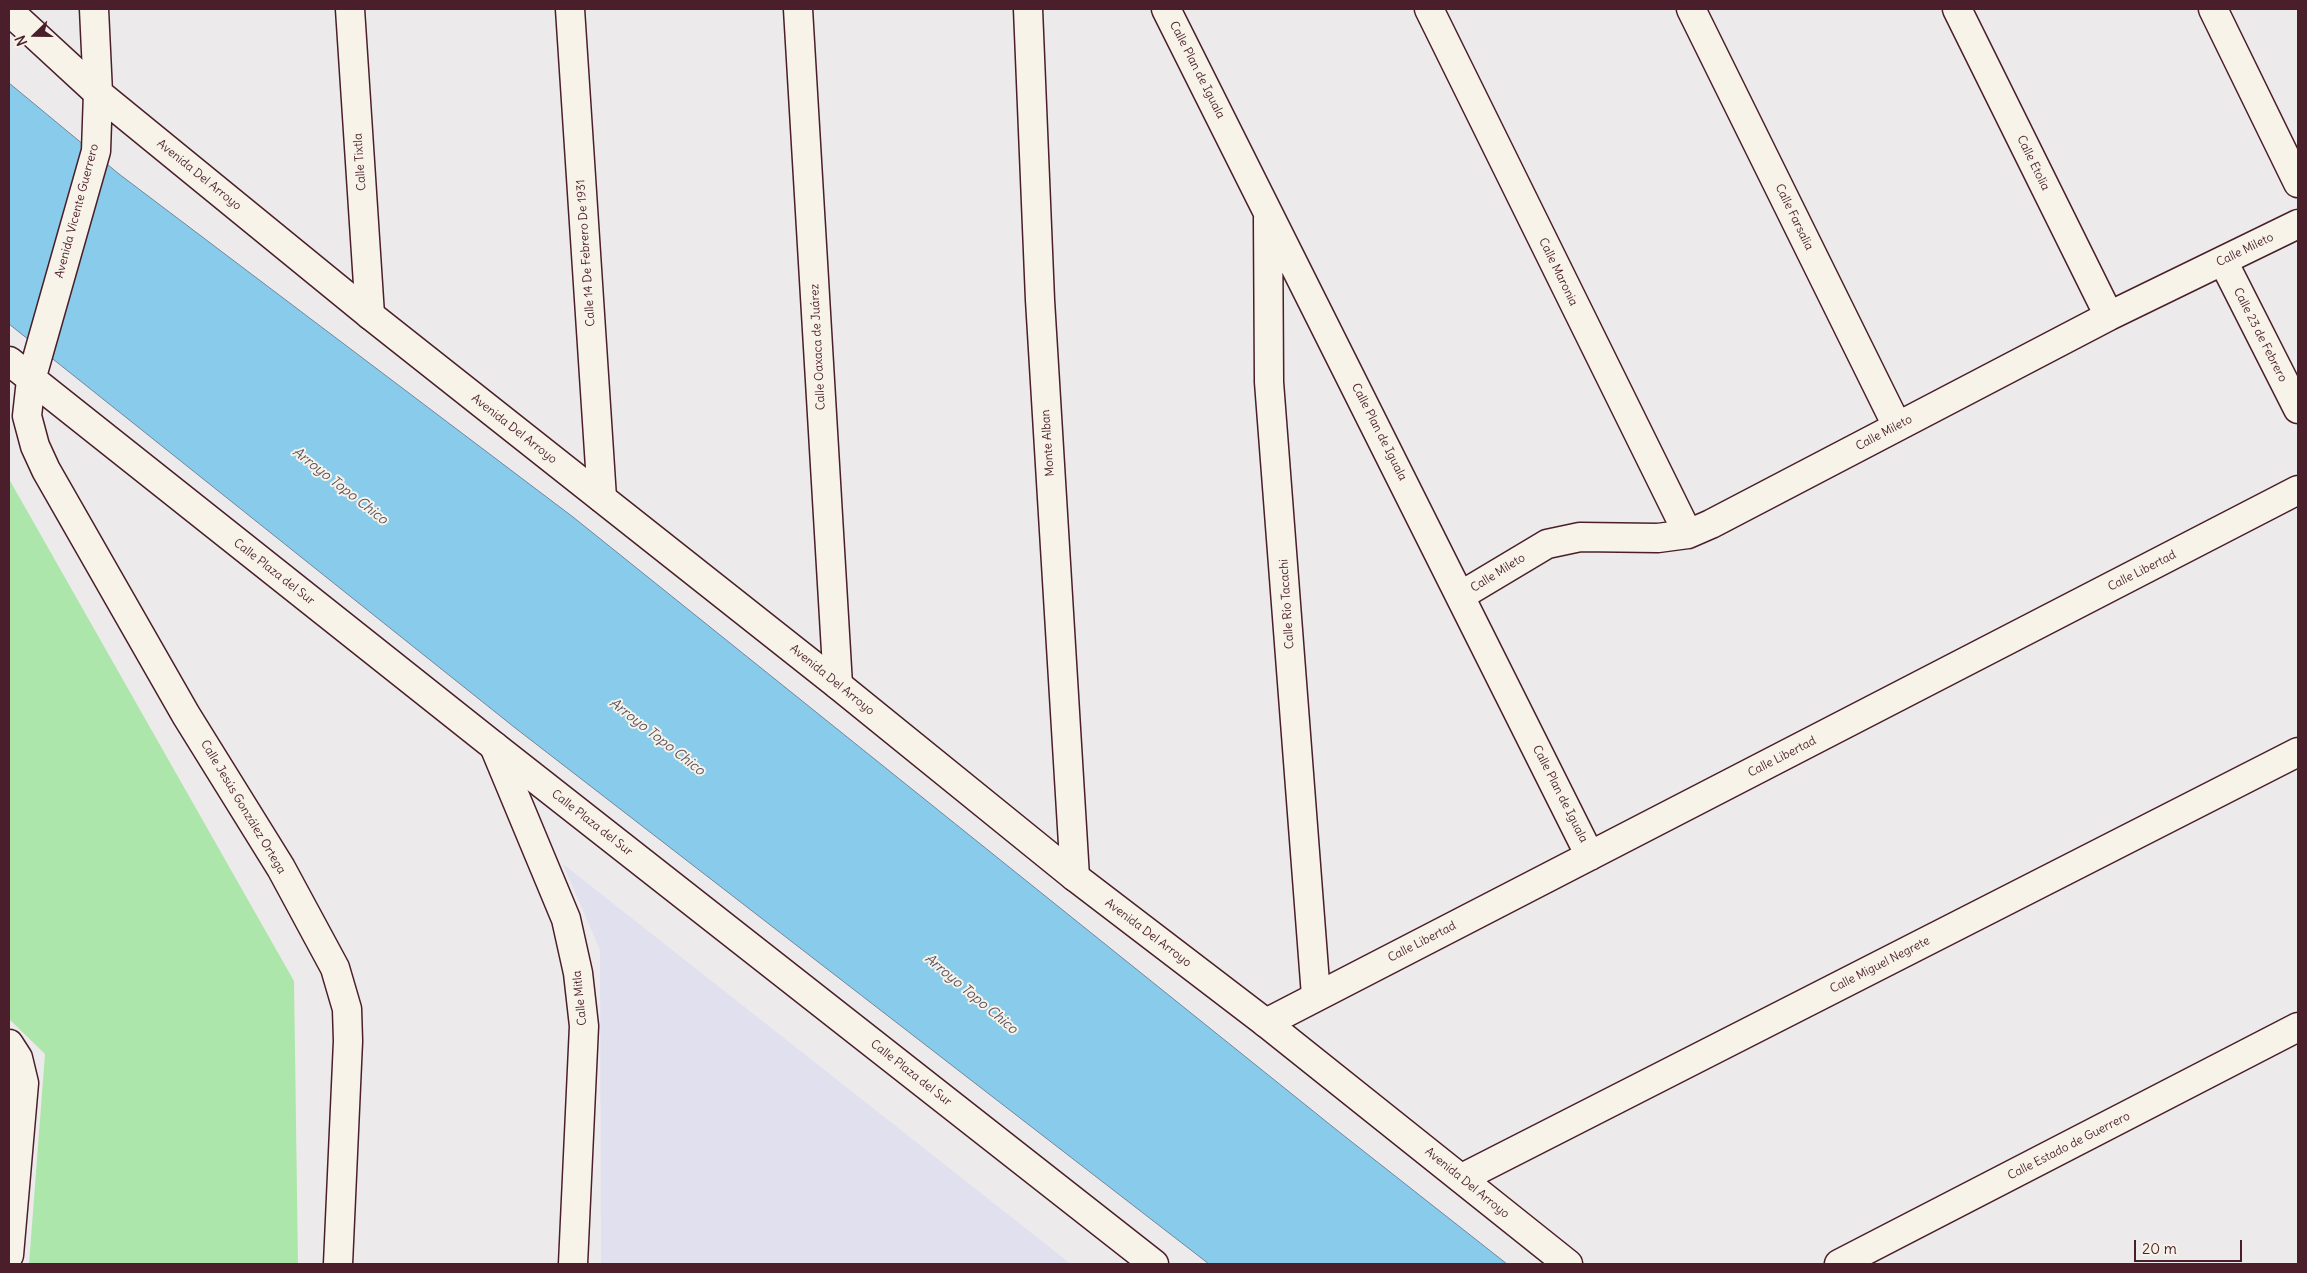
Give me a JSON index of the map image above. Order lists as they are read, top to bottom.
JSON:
{
  "streets": {
    "street": [
      "Calle Plan de Iguala",
      "Calle Tixtla",
      "Calle Etolia",
      "Avenida Del Arroyo",
      "Avenida Vicente Guerrero",
      "Calle Farsalia",
      "Calle Mileto",
      "Calle 14 De Febrero De 1931",
      "Calle Maronia",
      "Calle 23 de Febrero",
      "Calle Oaxaca de Juárez",
      "Monte Alban",
      "Calle Libertad",
      "Calle Plaza del Sur",
      "Calle Río Tacachi",
      "Calle Jesús González Ortega",
      "Calle Miguel Negrete",
      "Calle Mitla",
      "Calle Estado de Guerrero"
    ]
  },
  "crossings": [
    ["Calle Plan de Iguala", "Calle Mileto"],
    ["Calle Plan de Iguala", "Calle Libertad"],
    ["Calle Plan de Iguala", "Calle Río Tacachi"],
    ["Calle Tixtla", "Avenida Del Arroyo"],
    ["Calle Etolia", "Calle Mileto"],
    ["Avenida Del Arroyo", "Avenida Vicente Guerrero"],
    ["Avenida Del Arroyo", "Calle 14 De Febrero De 1931"],
    ["Avenida Del Arroyo", "Calle Oaxaca de Juárez"],
    ["Avenida Del Arroyo", "Monte Alban"],
    ["Avenida Del Arroyo", "Calle Libertad"],
    ["Avenida Del Arroyo", "Calle Miguel Negrete"],
    ["Avenida Vicente Guerrero", "Calle Plaza del Sur"],
    ["Avenida Vicente Guerrero", "Calle Jesús González Ortega"],
    ["Calle Farsalia", "Calle Mileto"],
    ["Calle Mileto", "Calle Maronia"],
    ["Calle Mileto", "Calle 23 de Febrero"],
    ["Calle Libertad", "Calle Río Tacachi"],
    ["Calle Plaza del Sur", "Calle Jesús González Ortega"],
    ["Calle Plaza del Sur", "Calle Mitla"]
  ],
  "water": ["Arroyo Topo Chico"],
  "scale_bar": "20 m",
  "north": "left"
}
